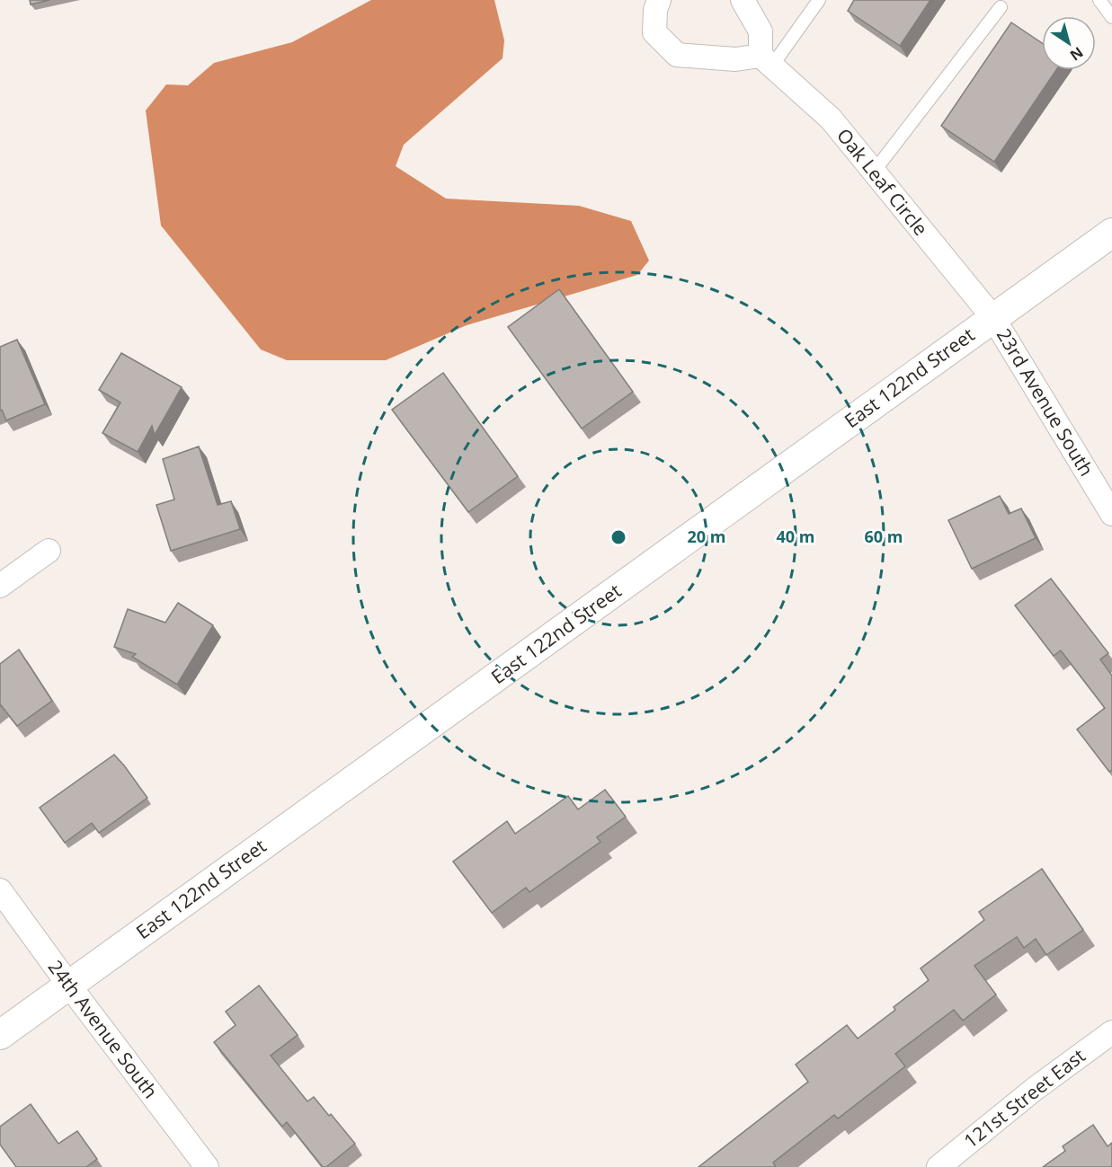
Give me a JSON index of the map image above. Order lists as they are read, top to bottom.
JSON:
{
  "streets": {
    "street": [
      "Oak Leaf Circle",
      "East 122nd Street",
      "23rd Avenue South",
      "24th Avenue South",
      "121st Street East"
    ]
  },
  "crossings": [
    ["Oak Leaf Circle", "East 122nd Street"],
    ["Oak Leaf Circle", "23rd Avenue South"],
    ["East 122nd Street", "23rd Avenue South"],
    ["East 122nd Street", "24th Avenue South"]
  ],
  "north": "bottom right",
  "rings": ["20 m", "40 m", "60 m"]
}
